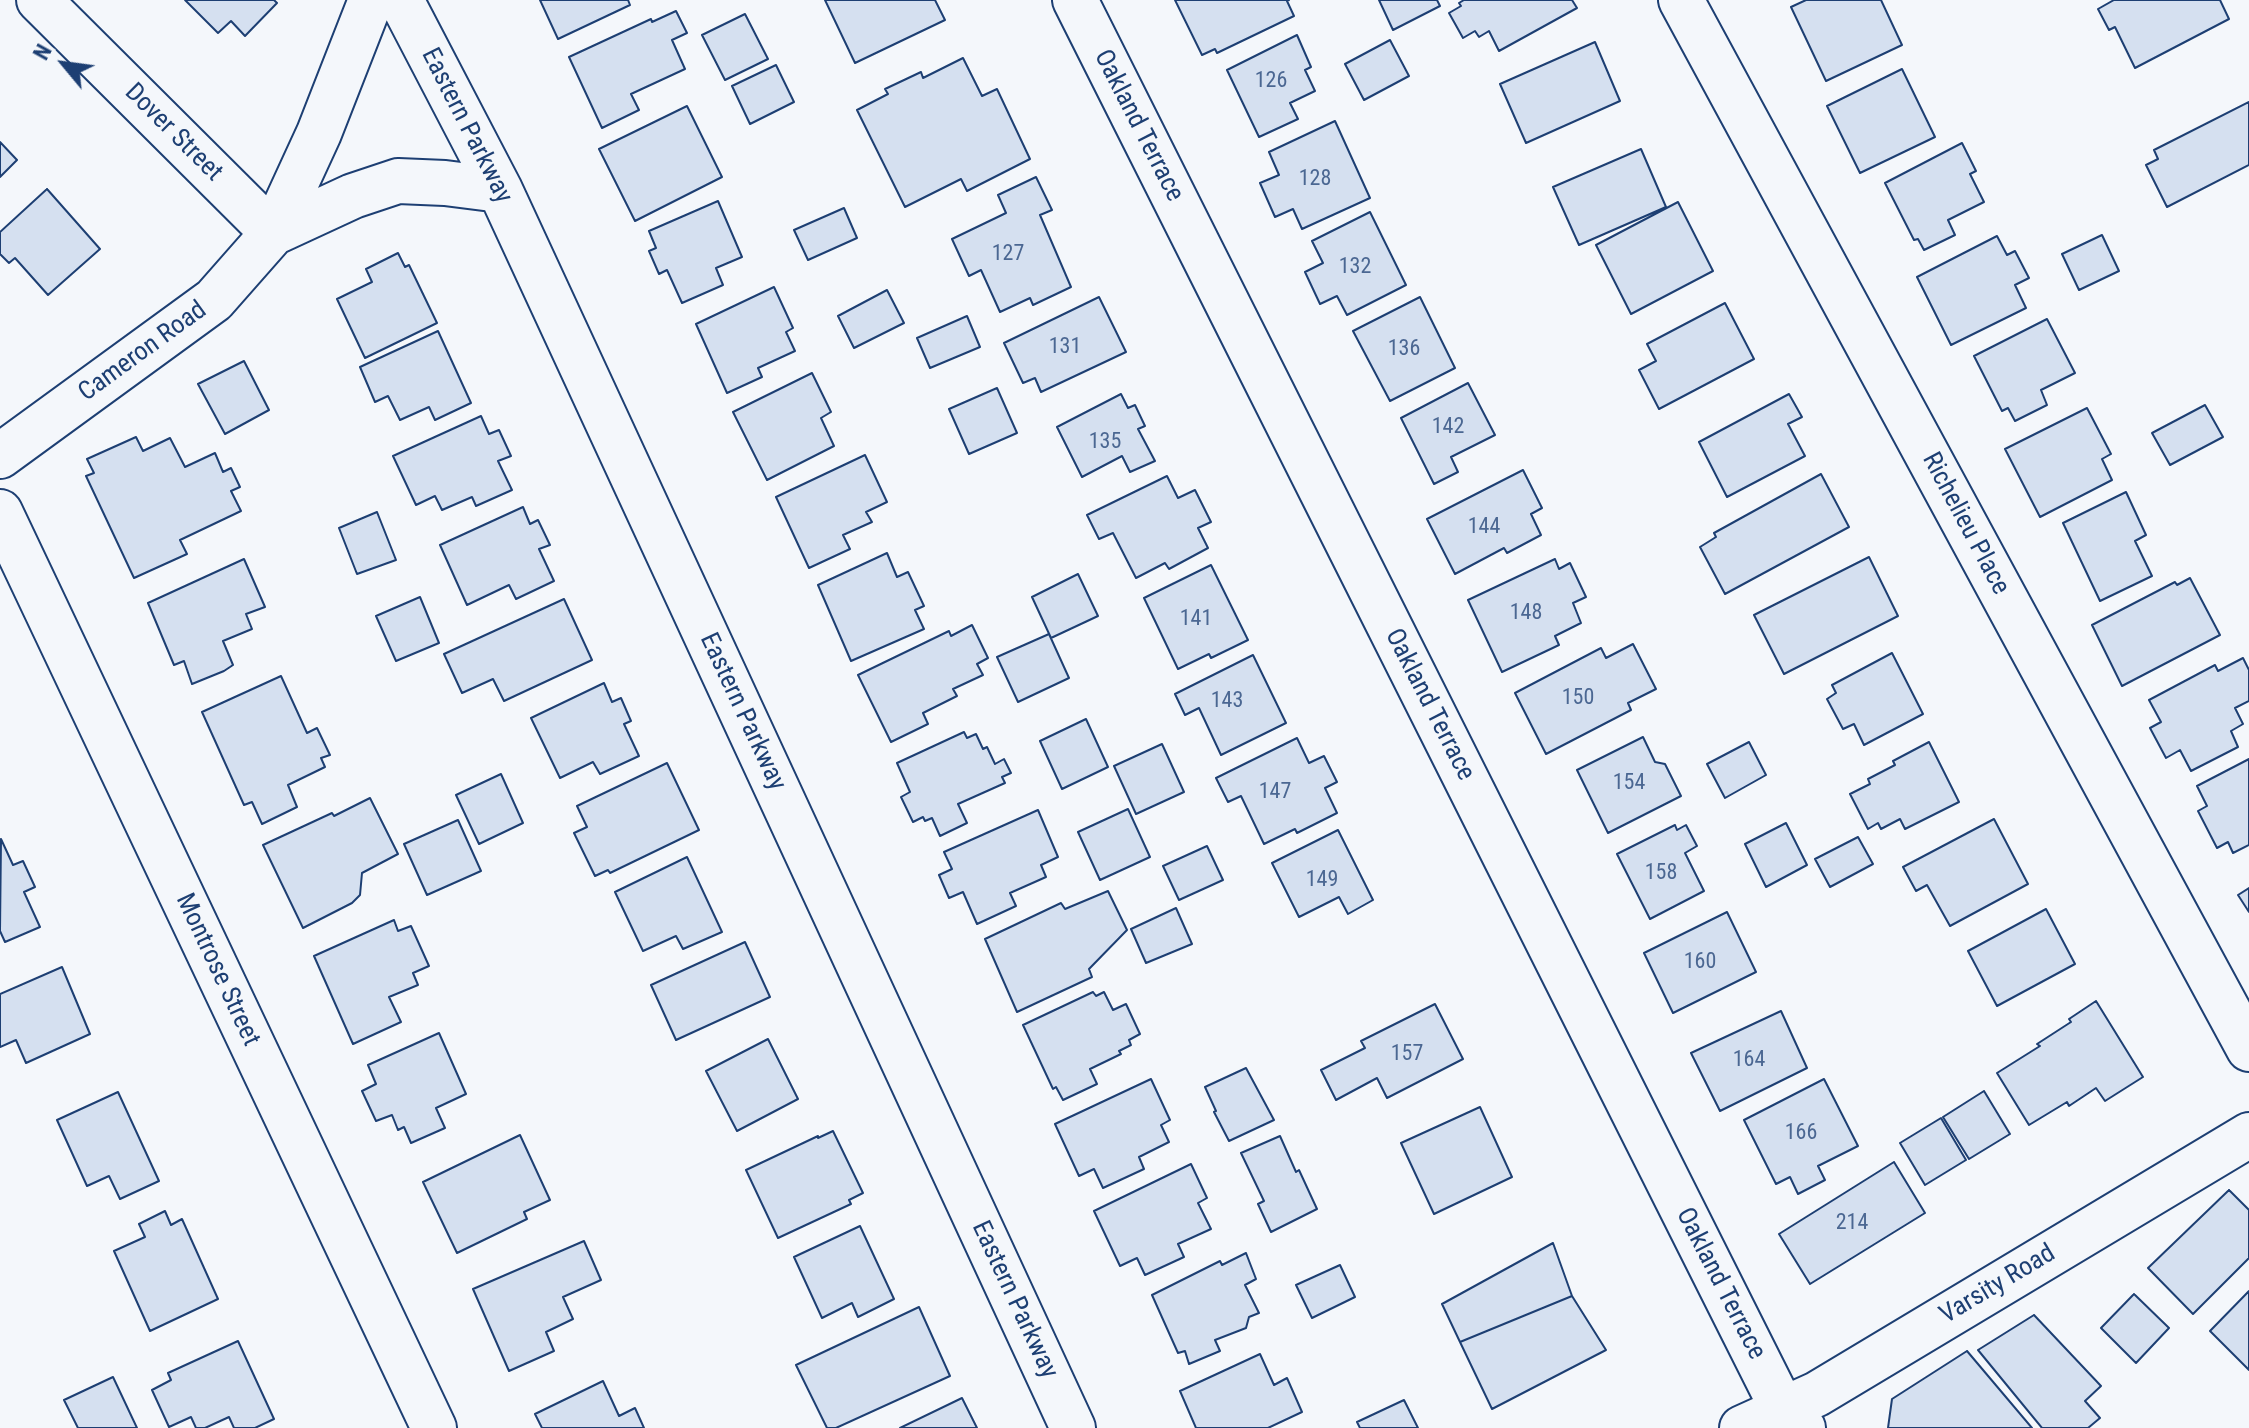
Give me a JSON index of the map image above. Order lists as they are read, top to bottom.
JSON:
{
  "streets": {
    "street": [
      "Eastern Parkway",
      "Oakland Terrace",
      "Dover Street",
      "Cameron Road",
      "Richelieu Place",
      "Montrose Street",
      "Varsity Road"
    ]
  },
  "crossings": [
    ["Eastern Parkway", "Cameron Road"],
    ["Oakland Terrace", "Varsity Road"],
    ["Dover Street", "Cameron Road"]
  ],
  "house_numbers": [
    "126",
    "128",
    "127",
    "132",
    "131",
    "136",
    "142",
    "135",
    "144",
    "148",
    "141",
    "150",
    "143",
    "154",
    "147",
    "158",
    "149",
    "160",
    "157",
    "164",
    "166",
    "214"
  ],
  "north": "top left"
}
